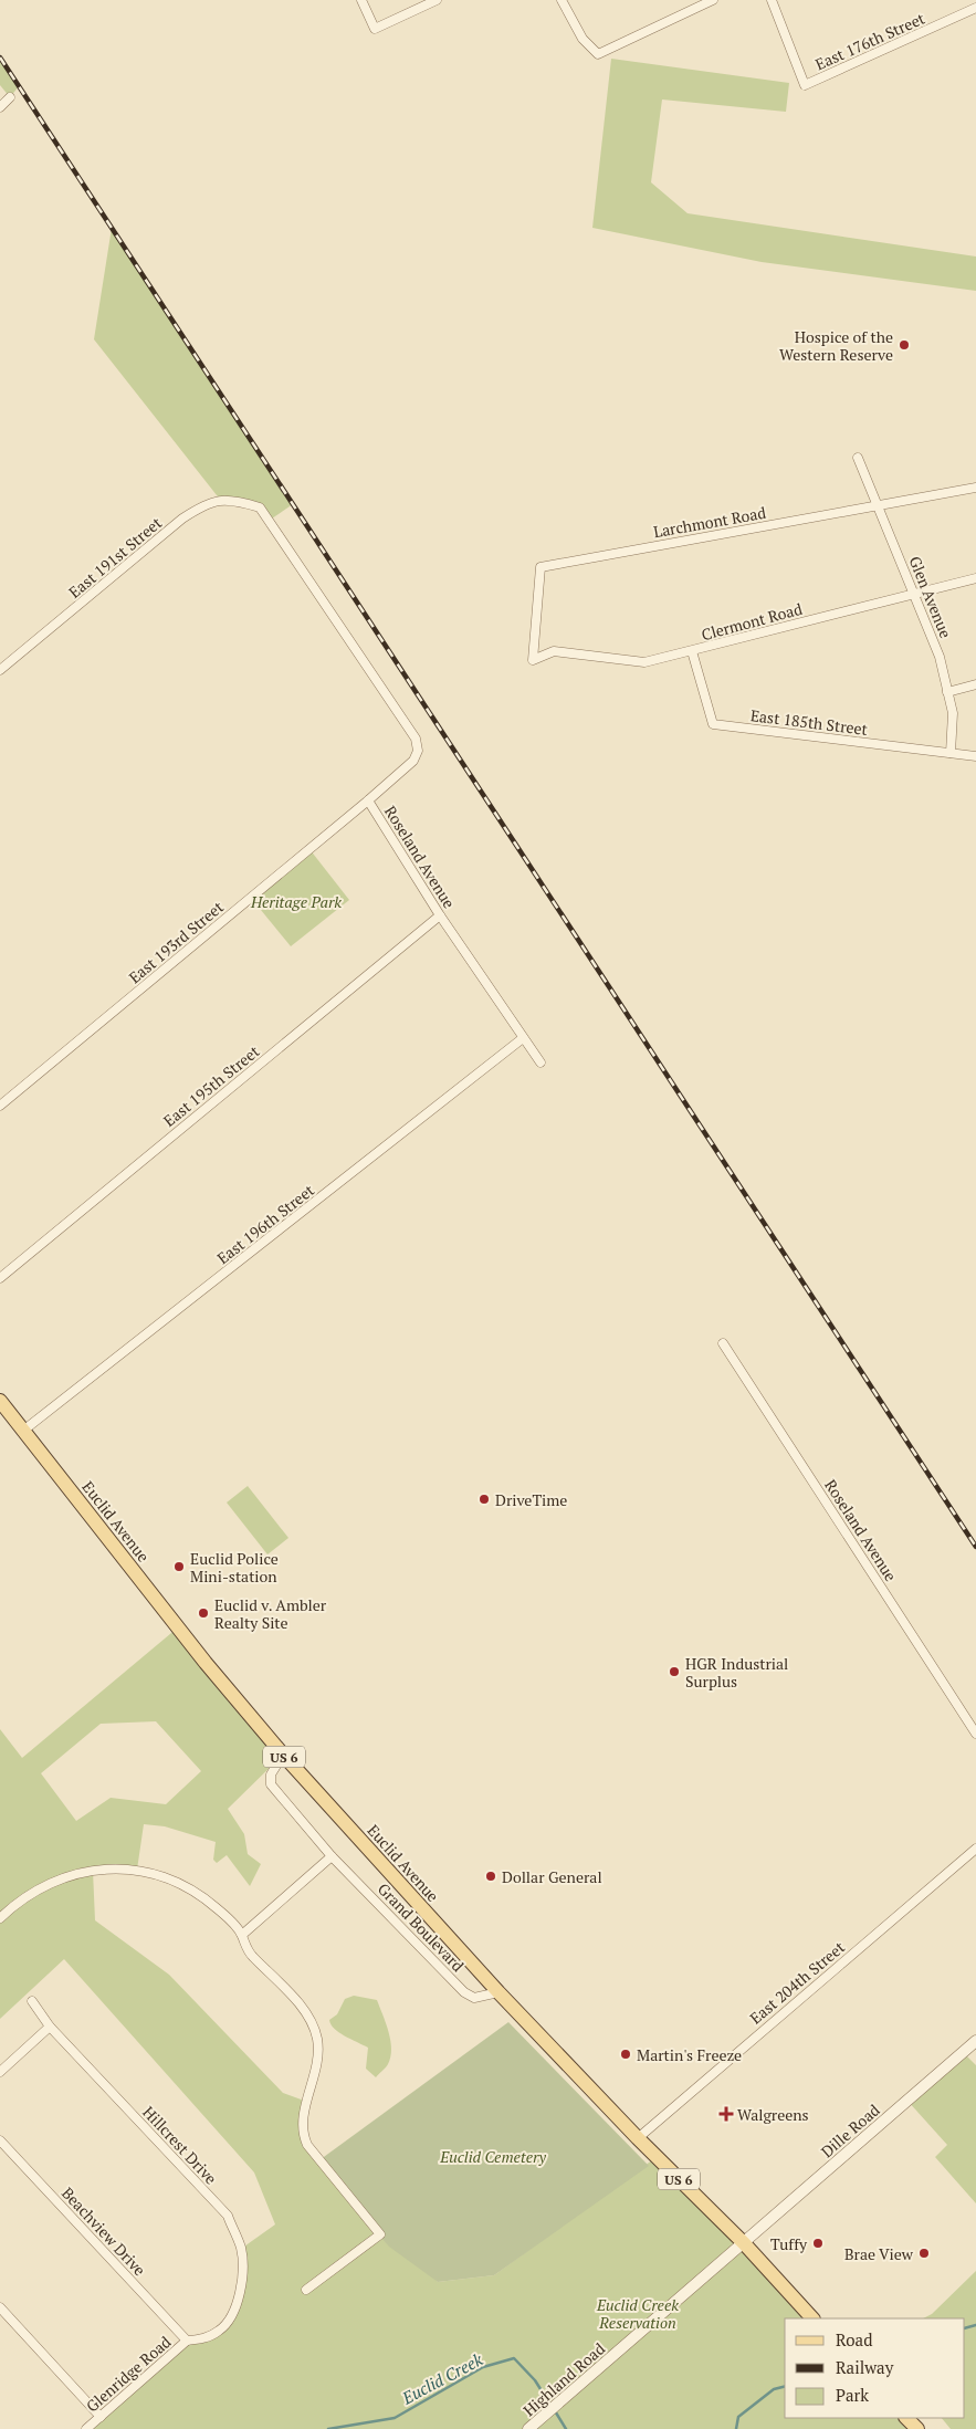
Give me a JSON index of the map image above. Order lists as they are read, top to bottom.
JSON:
{
  "streets": {
    "main road": ["Euclid Avenue", "US 6"],
    "street": [
      "East 176th Street",
      "Larchmont Road",
      "East 191st Street",
      "Glen Avenue",
      "Clermont Road",
      "East 185th Street",
      "Roseland Avenue",
      "East 193rd Street",
      "East 195th Street",
      "East 196th Street",
      "Grand Boulevard",
      "East 204th Street",
      "Dille Road",
      "Hillcrest Drive",
      "Beachview Drive",
      "Glenridge Road",
      "Highland Road"
    ]
  },
  "crossings": [
    ["Larchmont Road", "Glen Avenue"],
    ["Larchmont Road", "Clermont Road"],
    ["East 191st Street", "Roseland Avenue"],
    ["Glen Avenue", "Clermont Road"],
    ["Glen Avenue", "East 185th Street"],
    ["Clermont Road", "East 185th Street"],
    ["Roseland Avenue", "East 193rd Street"],
    ["Roseland Avenue", "East 195th Street"],
    ["Roseland Avenue", "East 196th Street"],
    ["East 196th Street", "Euclid Avenue"],
    ["Euclid Avenue", "Grand Boulevard"],
    ["Euclid Avenue", "East 204th Street"],
    ["Euclid Avenue", "Dille Road"],
    ["Euclid Avenue", "Highland Road"],
    ["Dille Road", "Highland Road"],
    ["Hillcrest Drive", "Glenridge Road"],
    ["Beachview Drive", "Glenridge Road"]
  ],
  "water": ["Euclid Creek"],
  "parks": ["Heritage Park", "Euclid Cemetery", "Euclid Creek Reservation"],
  "places": {
    "other": [
      "Hospice of the Western Reserve",
      "DriveTime",
      "Euclid Police Mini-station",
      "Euclid v. Ambler Realty Site",
      "HGR Industrial Surplus",
      "Dollar General",
      "Martin's Freeze",
      "Tuffy",
      "Brae View"
    ],
    "health": ["Walgreens"]
  },
  "legend": ["Road", "Railway", "Park"]
}
